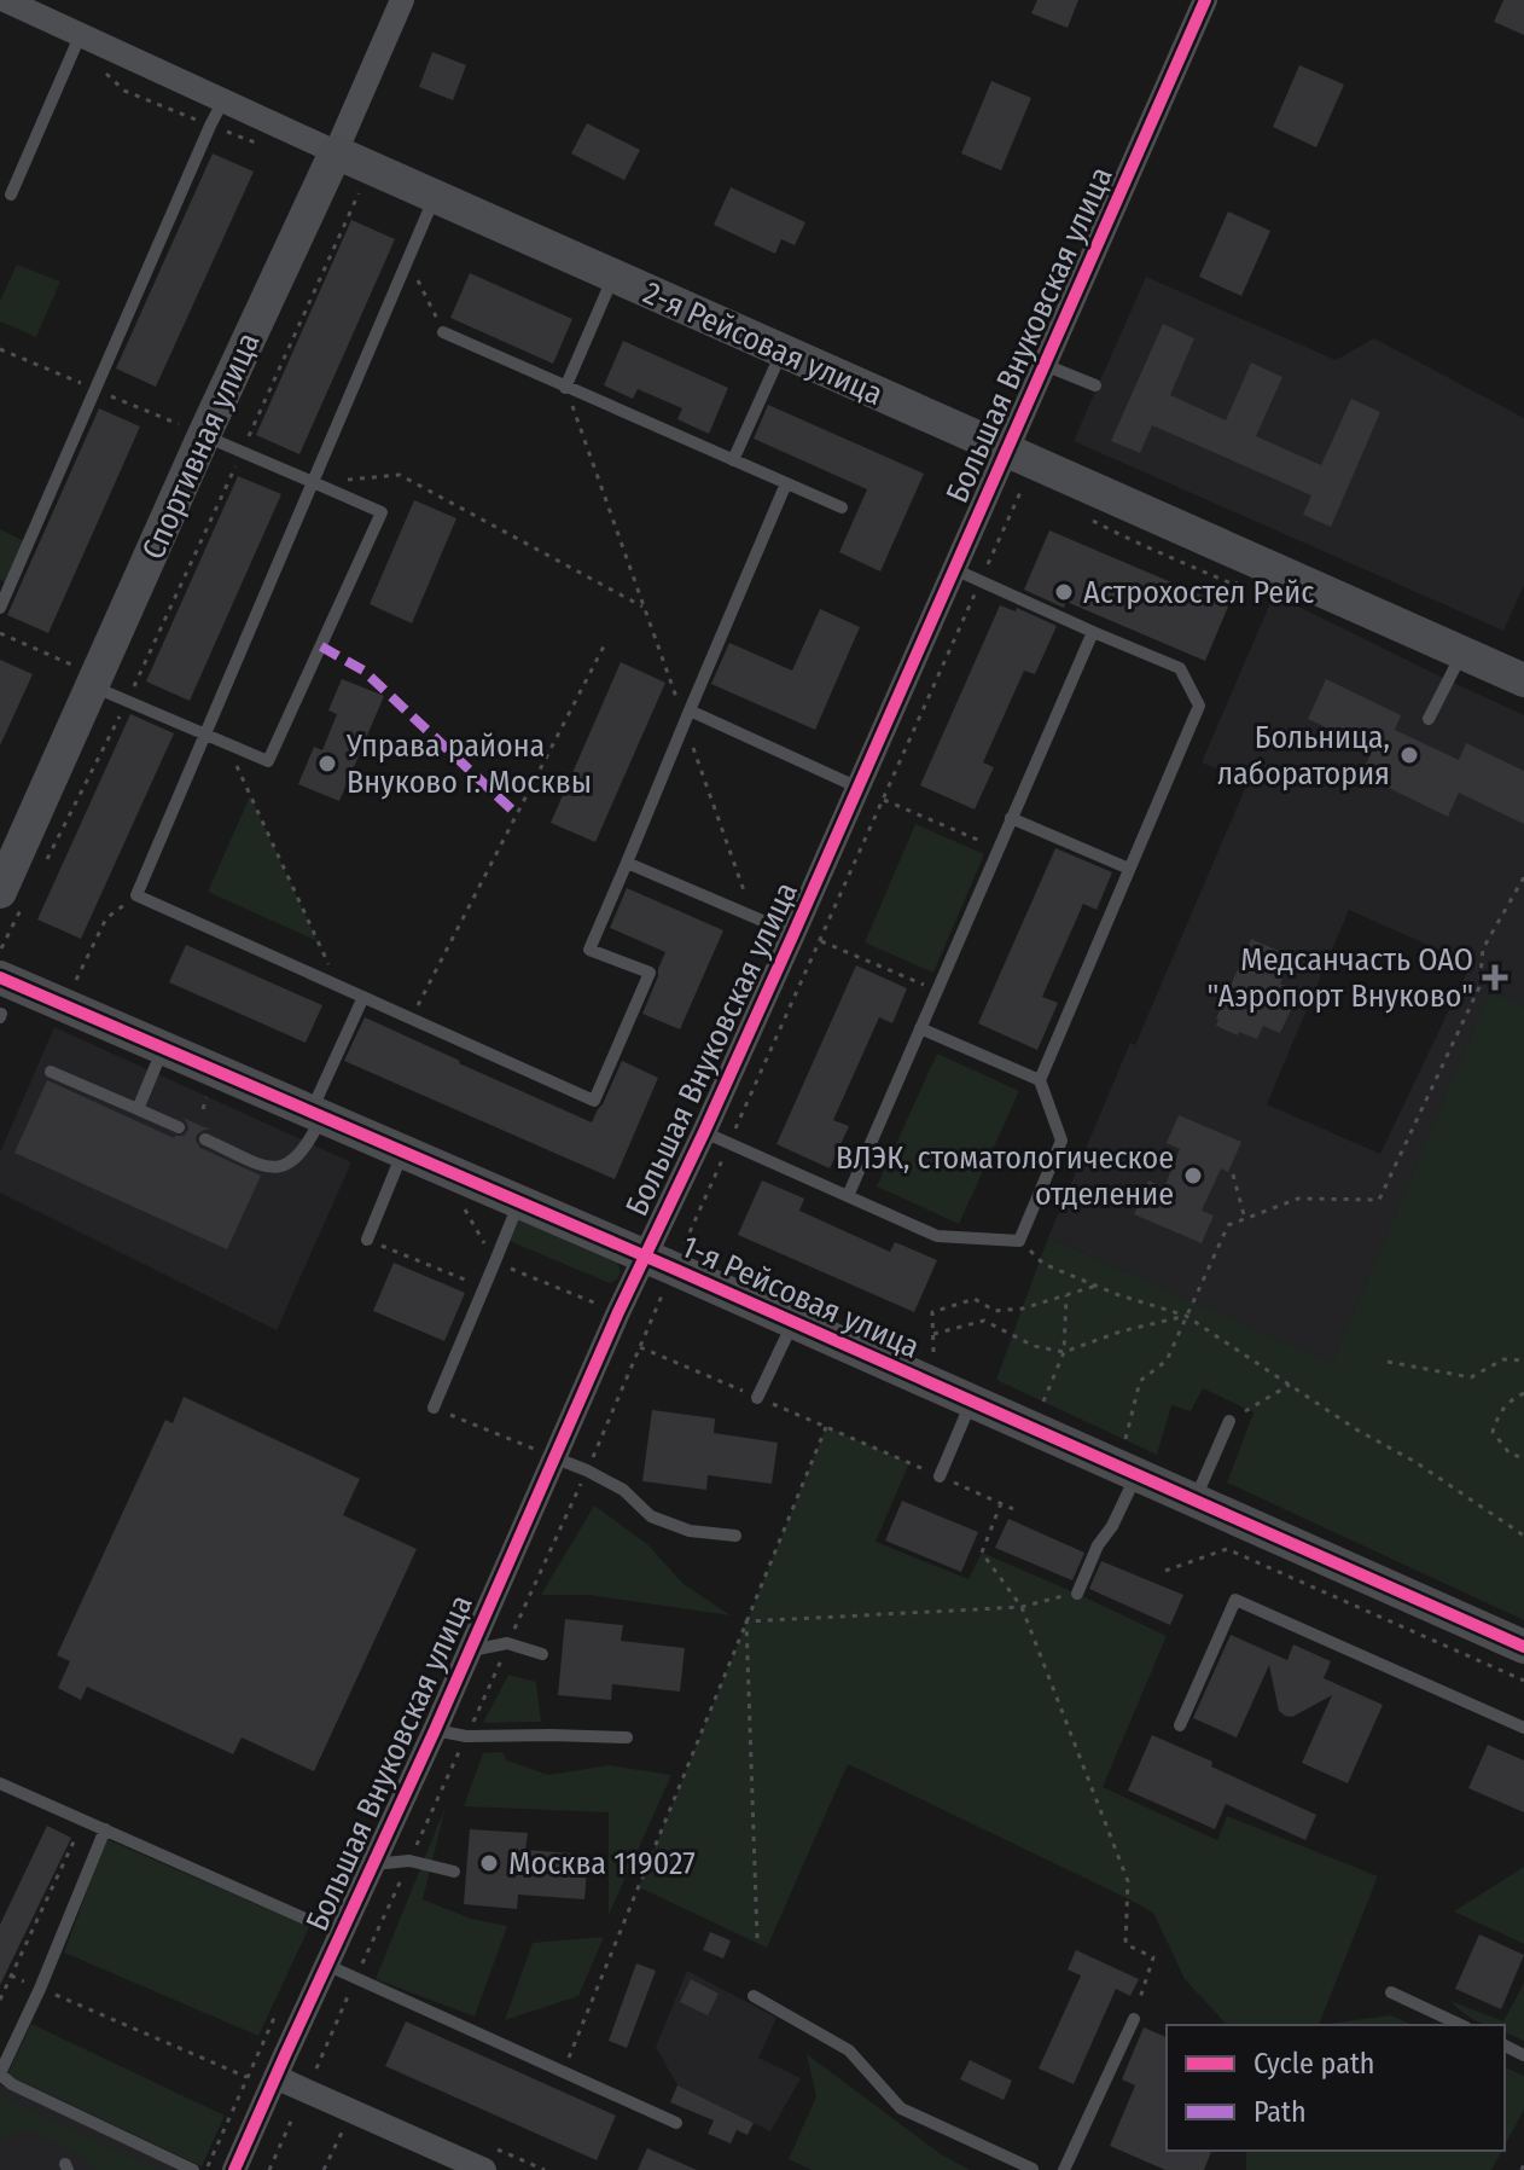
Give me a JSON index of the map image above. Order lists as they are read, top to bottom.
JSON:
{
  "streets": {
    "street": [
      "Большая Внуковская улица",
      "2-я Рейсовая улица",
      "Спортивная улица",
      "1-я Рейсовая улица"
    ]
  },
  "crossings": [
    ["Большая Внуковская улица", "2-я Рейсовая улица"],
    ["Большая Внуковская улица", "1-я Рейсовая улица"],
    ["2-я Рейсовая улица", "Спортивная улица"]
  ],
  "places": {
    "other": [
      "Астрохостел Рейс",
      "Больница, лаборатория",
      "Управа района Внуково г. Москвы",
      "ВЛЭК, стоматологическое отделение",
      "Москва 119027"
    ],
    "health": ["Медсанчасть ОАО \"Аэропорт Внуково\""]
  },
  "legend": ["Cycle path", "Path"]
}
